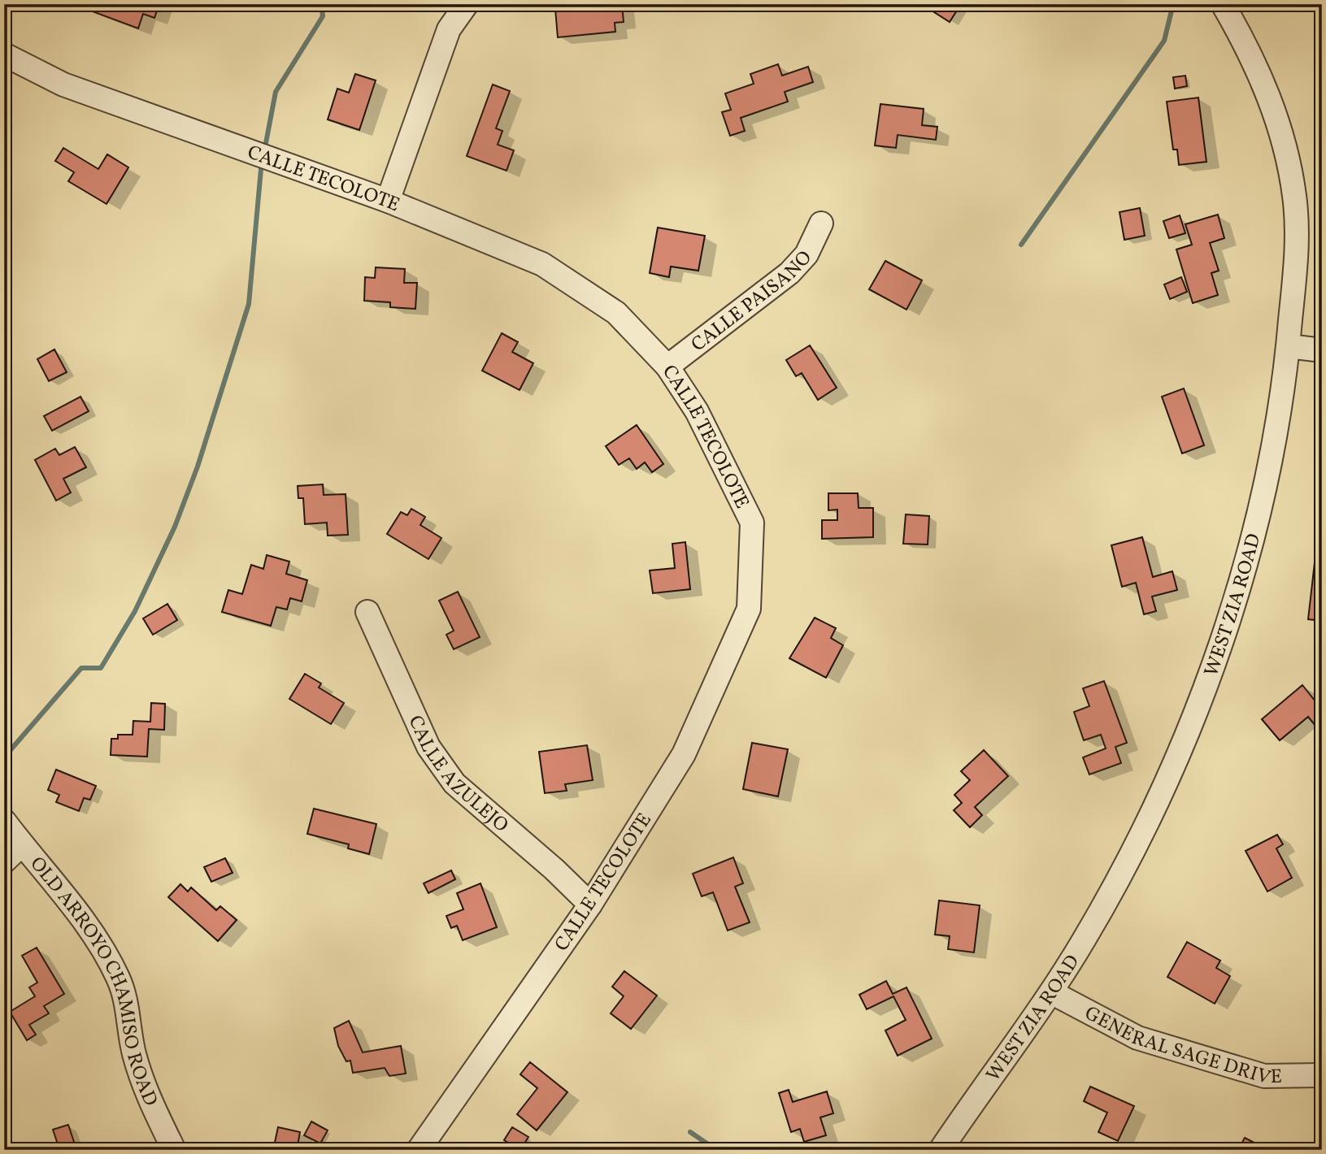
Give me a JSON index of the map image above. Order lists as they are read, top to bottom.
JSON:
{
  "streets": {
    "street": [
      "CALLE TECOLOTE",
      "CALLE PAISANO",
      "WEST ZIA ROAD",
      "CALLE AZULEJO",
      "OLD ARROYO CHAMISO ROAD",
      "GENERAL SAGE DRIVE"
    ]
  },
  "crossings": [
    ["CALLE TECOLOTE", "CALLE PAISANO"],
    ["CALLE TECOLOTE", "CALLE AZULEJO"],
    ["WEST ZIA ROAD", "GENERAL SAGE DRIVE"]
  ]
}
